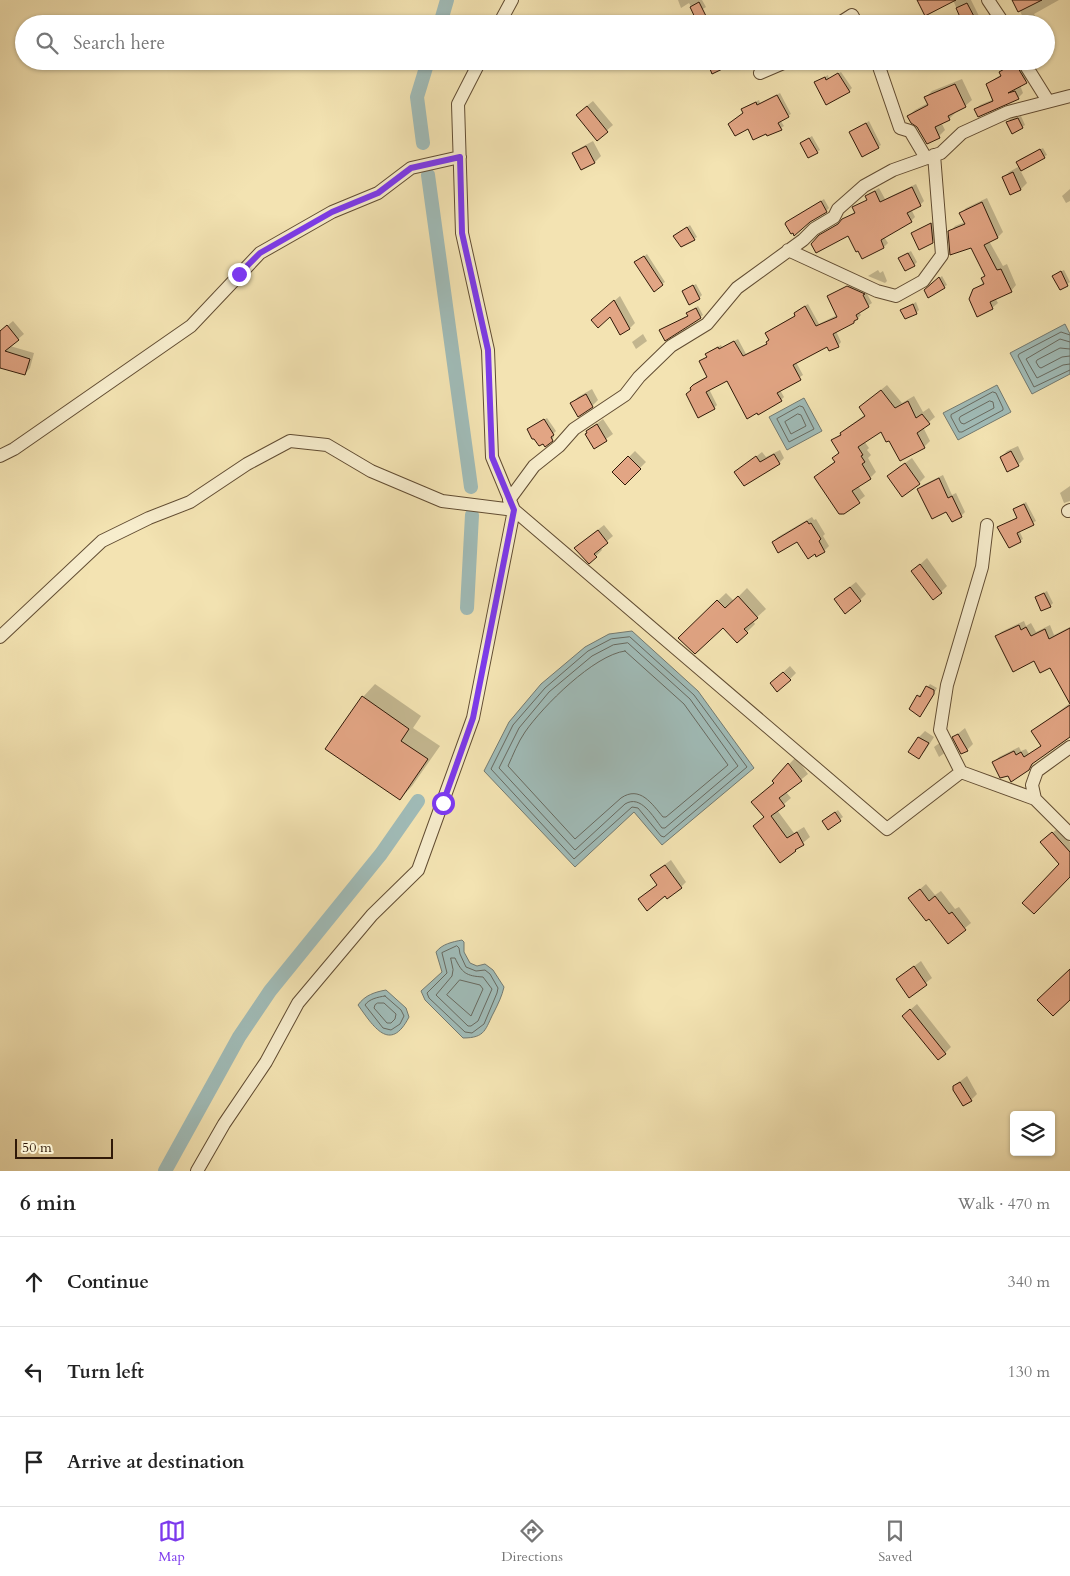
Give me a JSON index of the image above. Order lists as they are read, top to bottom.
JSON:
{
  "scale_bar": "50 m",
  "page": {
    "search": "Search here",
    "scale": "50 m",
    "heading": ["6 min", "Walk · 470 m"],
    "list": [
      ["Continue", "340 m"],
      ["Turn left", "130 m"],
      "Arrive at destination"
    ],
    "nav": ["Map", "Directions", "Saved"]
  }
}
